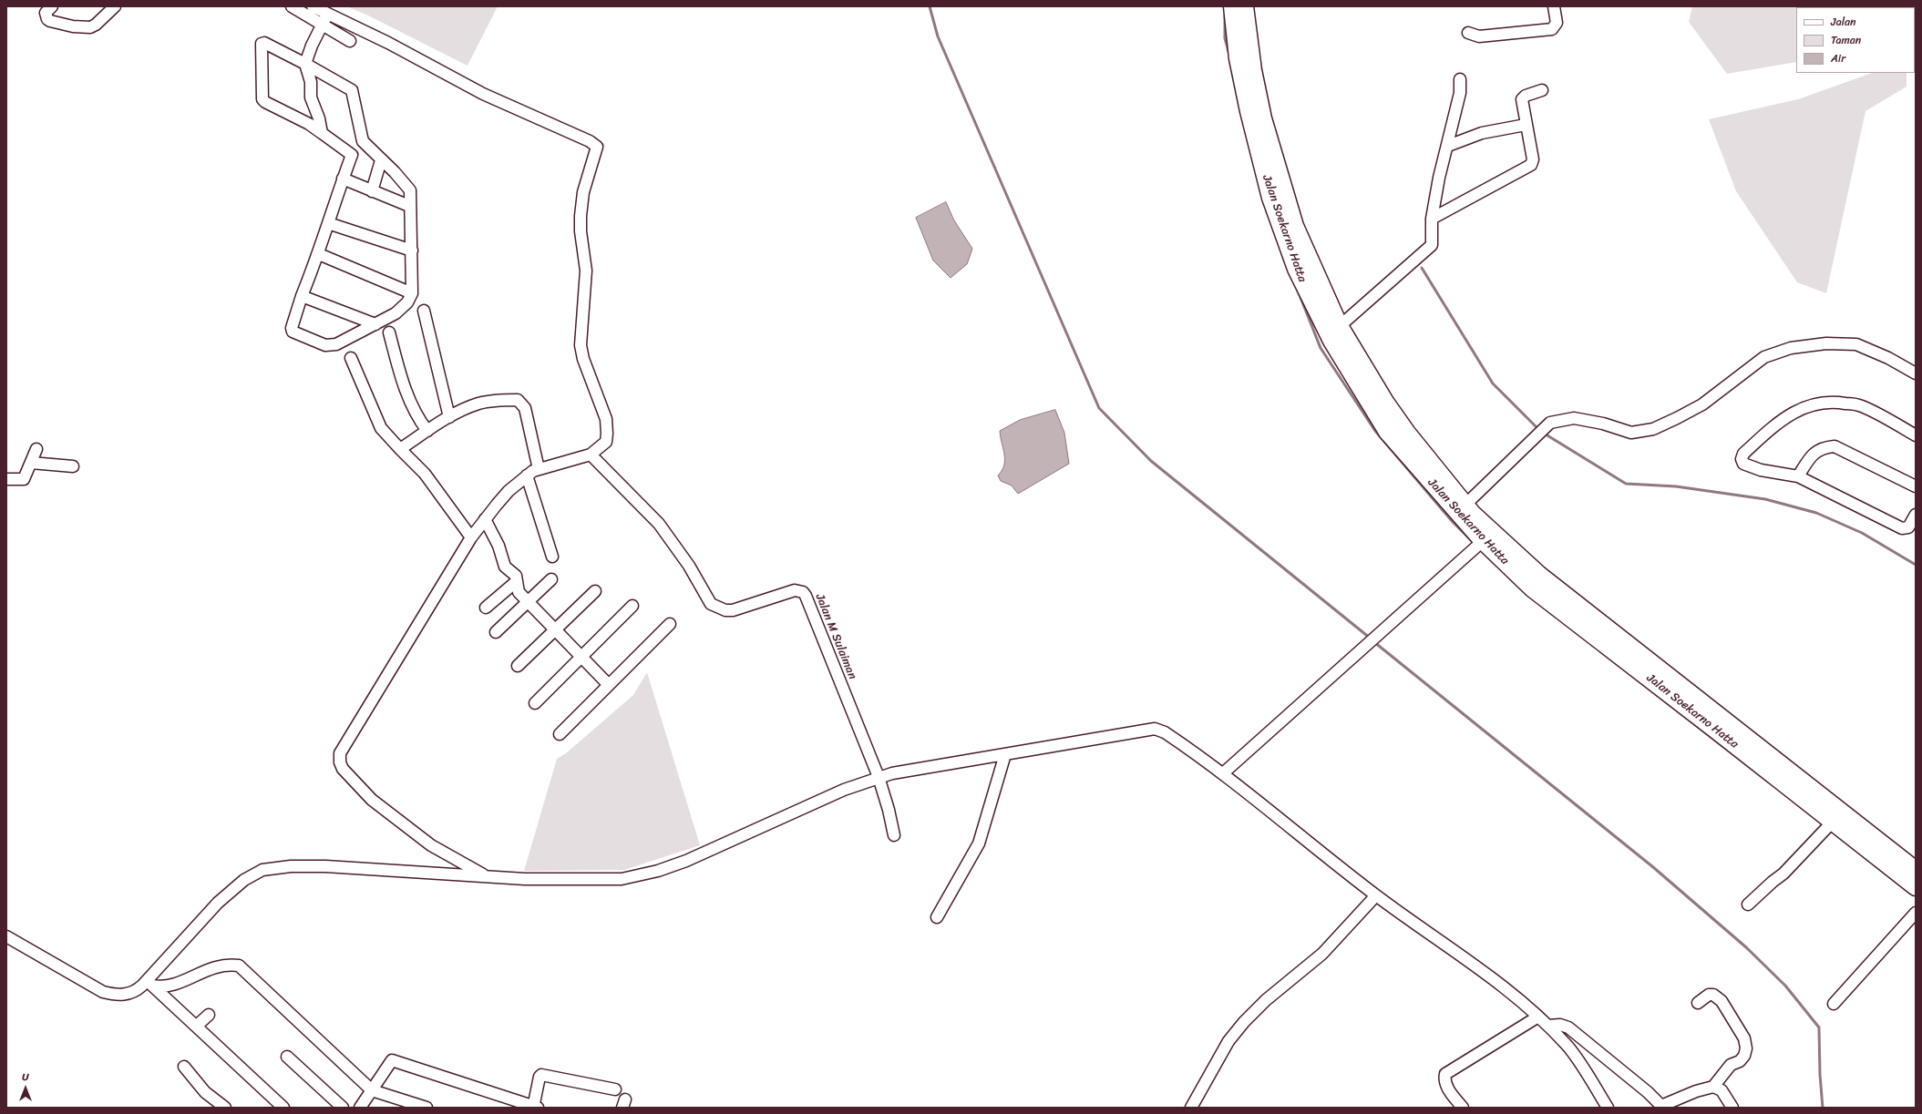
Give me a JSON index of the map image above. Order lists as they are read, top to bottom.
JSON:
{
  "streets": {
    "highway": ["Jalan Soekarno Hatta"],
    "street": ["Jalan M Sulaiman"]
  },
  "legend": ["Jalan", "Taman", "Air"],
  "north": "top"
}
